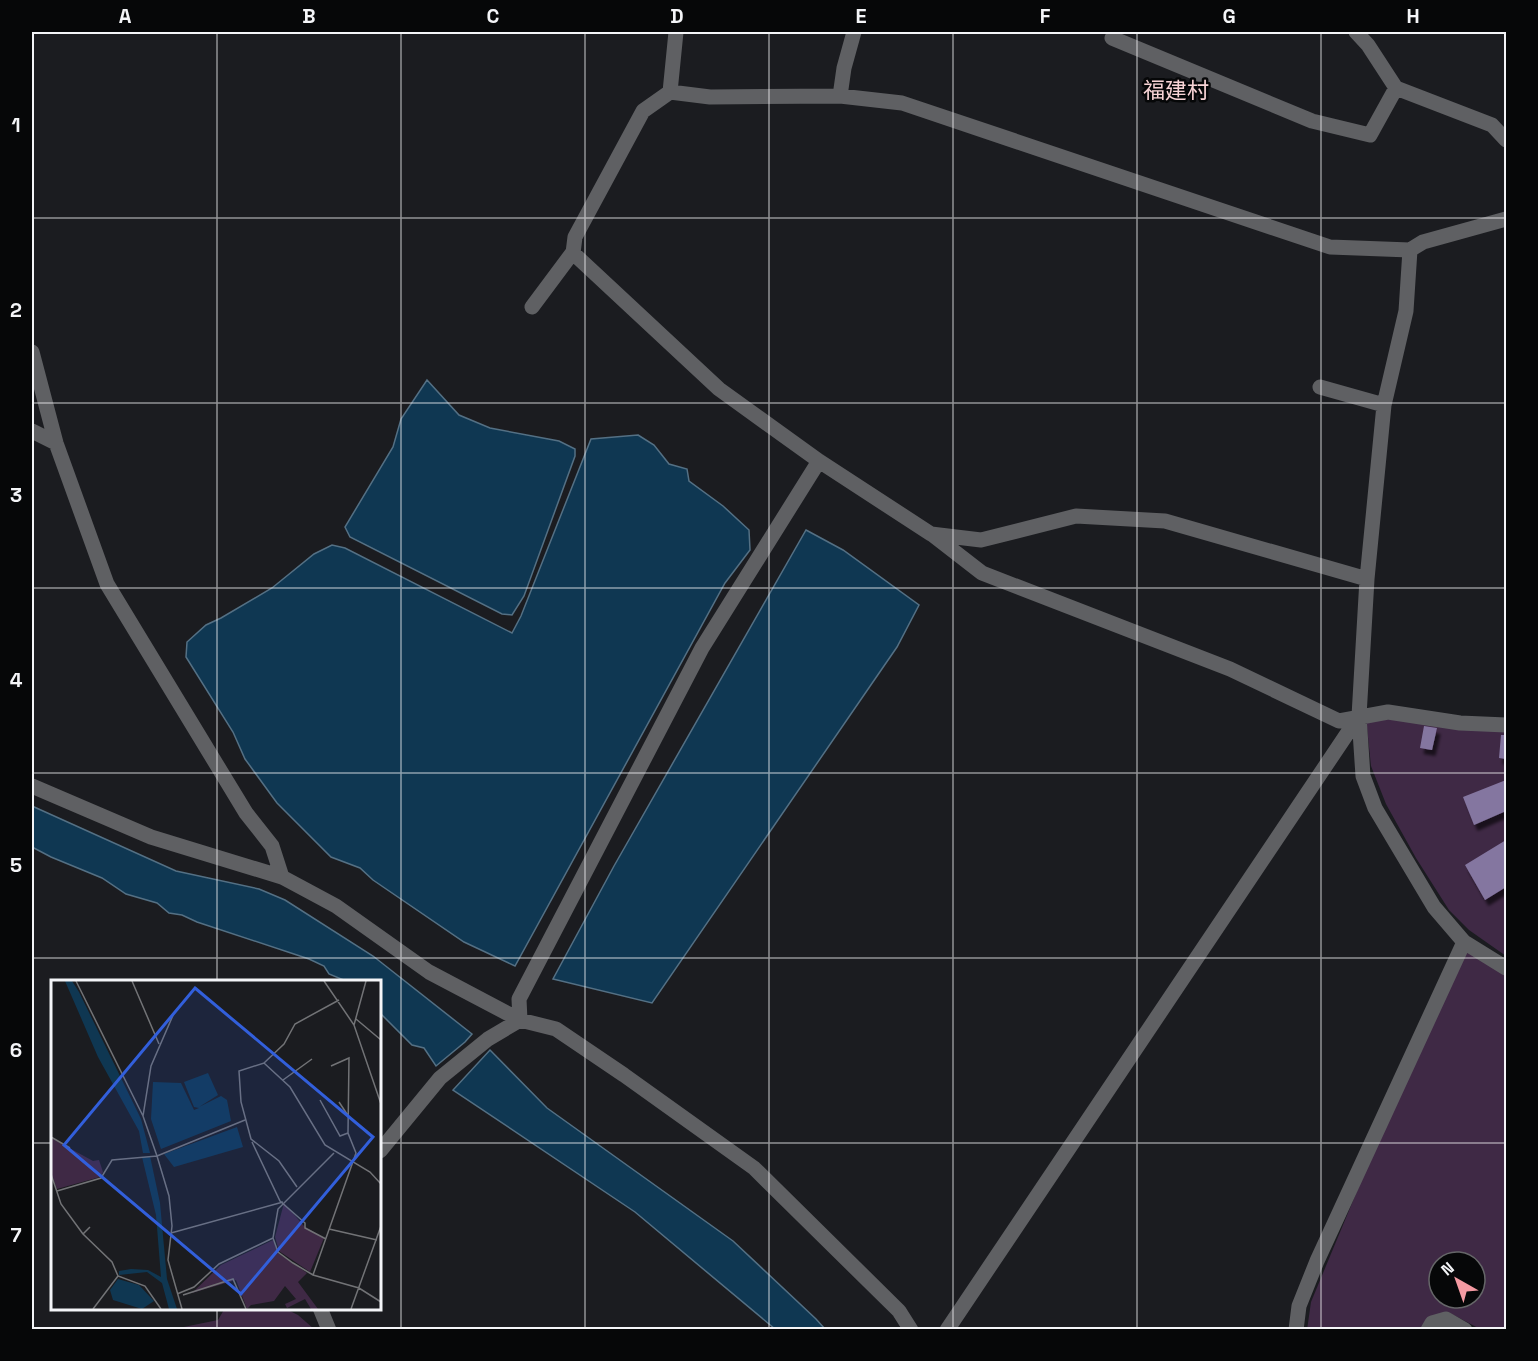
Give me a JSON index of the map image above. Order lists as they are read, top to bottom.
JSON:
{
  "districts": ["福建村"],
  "north": "top left",
  "grid": {
    "columns": [
      "A",
      "B",
      "C",
      "D",
      "E",
      "F",
      "G",
      "H"
    ],
    "rows": [
      "1",
      "2",
      "3",
      "4",
      "5",
      "6",
      "7"
    ]
  }
}
